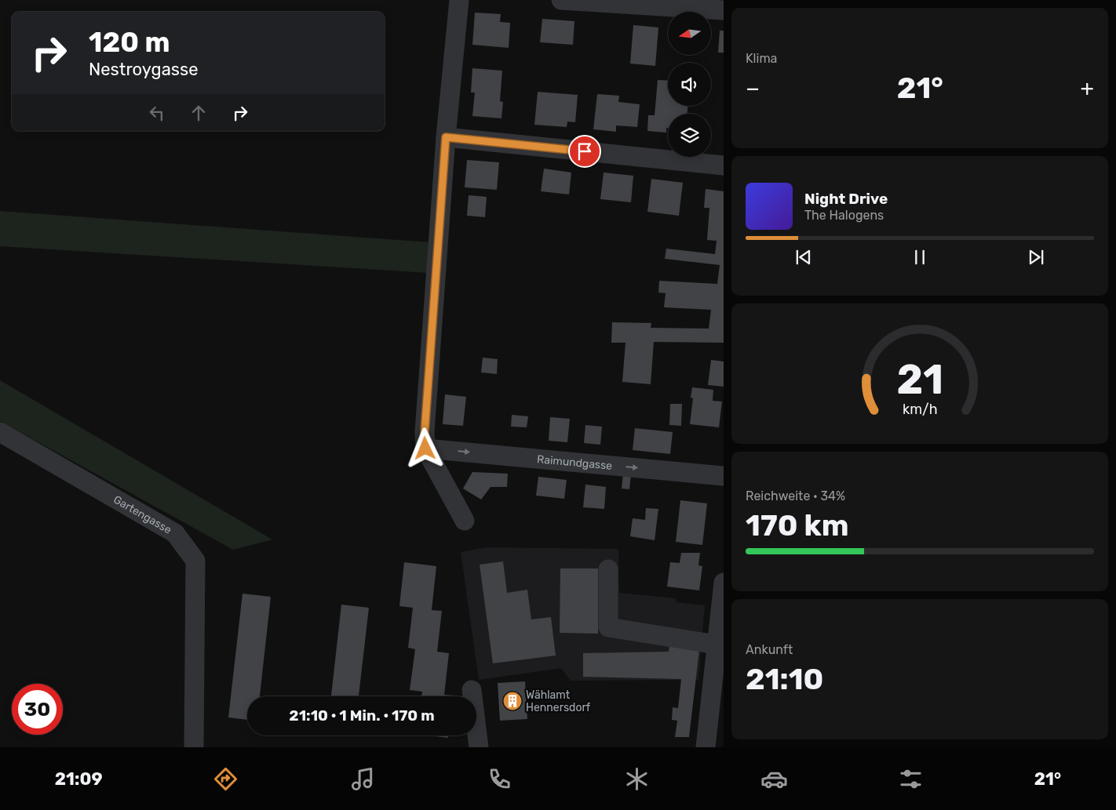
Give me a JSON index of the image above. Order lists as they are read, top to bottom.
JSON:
{
  "streets": {
    "street": ["Raimundgasse", "Gartengasse"]
  },
  "one_way": ["Raimundgasse"],
  "places": {
    "building": ["Wählamt Hennersdorf"]
  },
  "north": "left",
  "page": {
    "tile": [
      "Klima",
      ["Reichweite · 34%", "170 km"],
      ["Ankunft", "21:10"]
    ],
    "turn": ["120 m", "Nestroygasse"],
    "heat": ["−", "21°", "+"],
    "song": ["Night Drive", "The Halogens"],
    "limit": "30",
    "trip": "21:10 · 1 Min. · 170 m",
    "tabs": ["21:09", "21°"],
    "gauge": ["21", "km/h"]
  }
}
